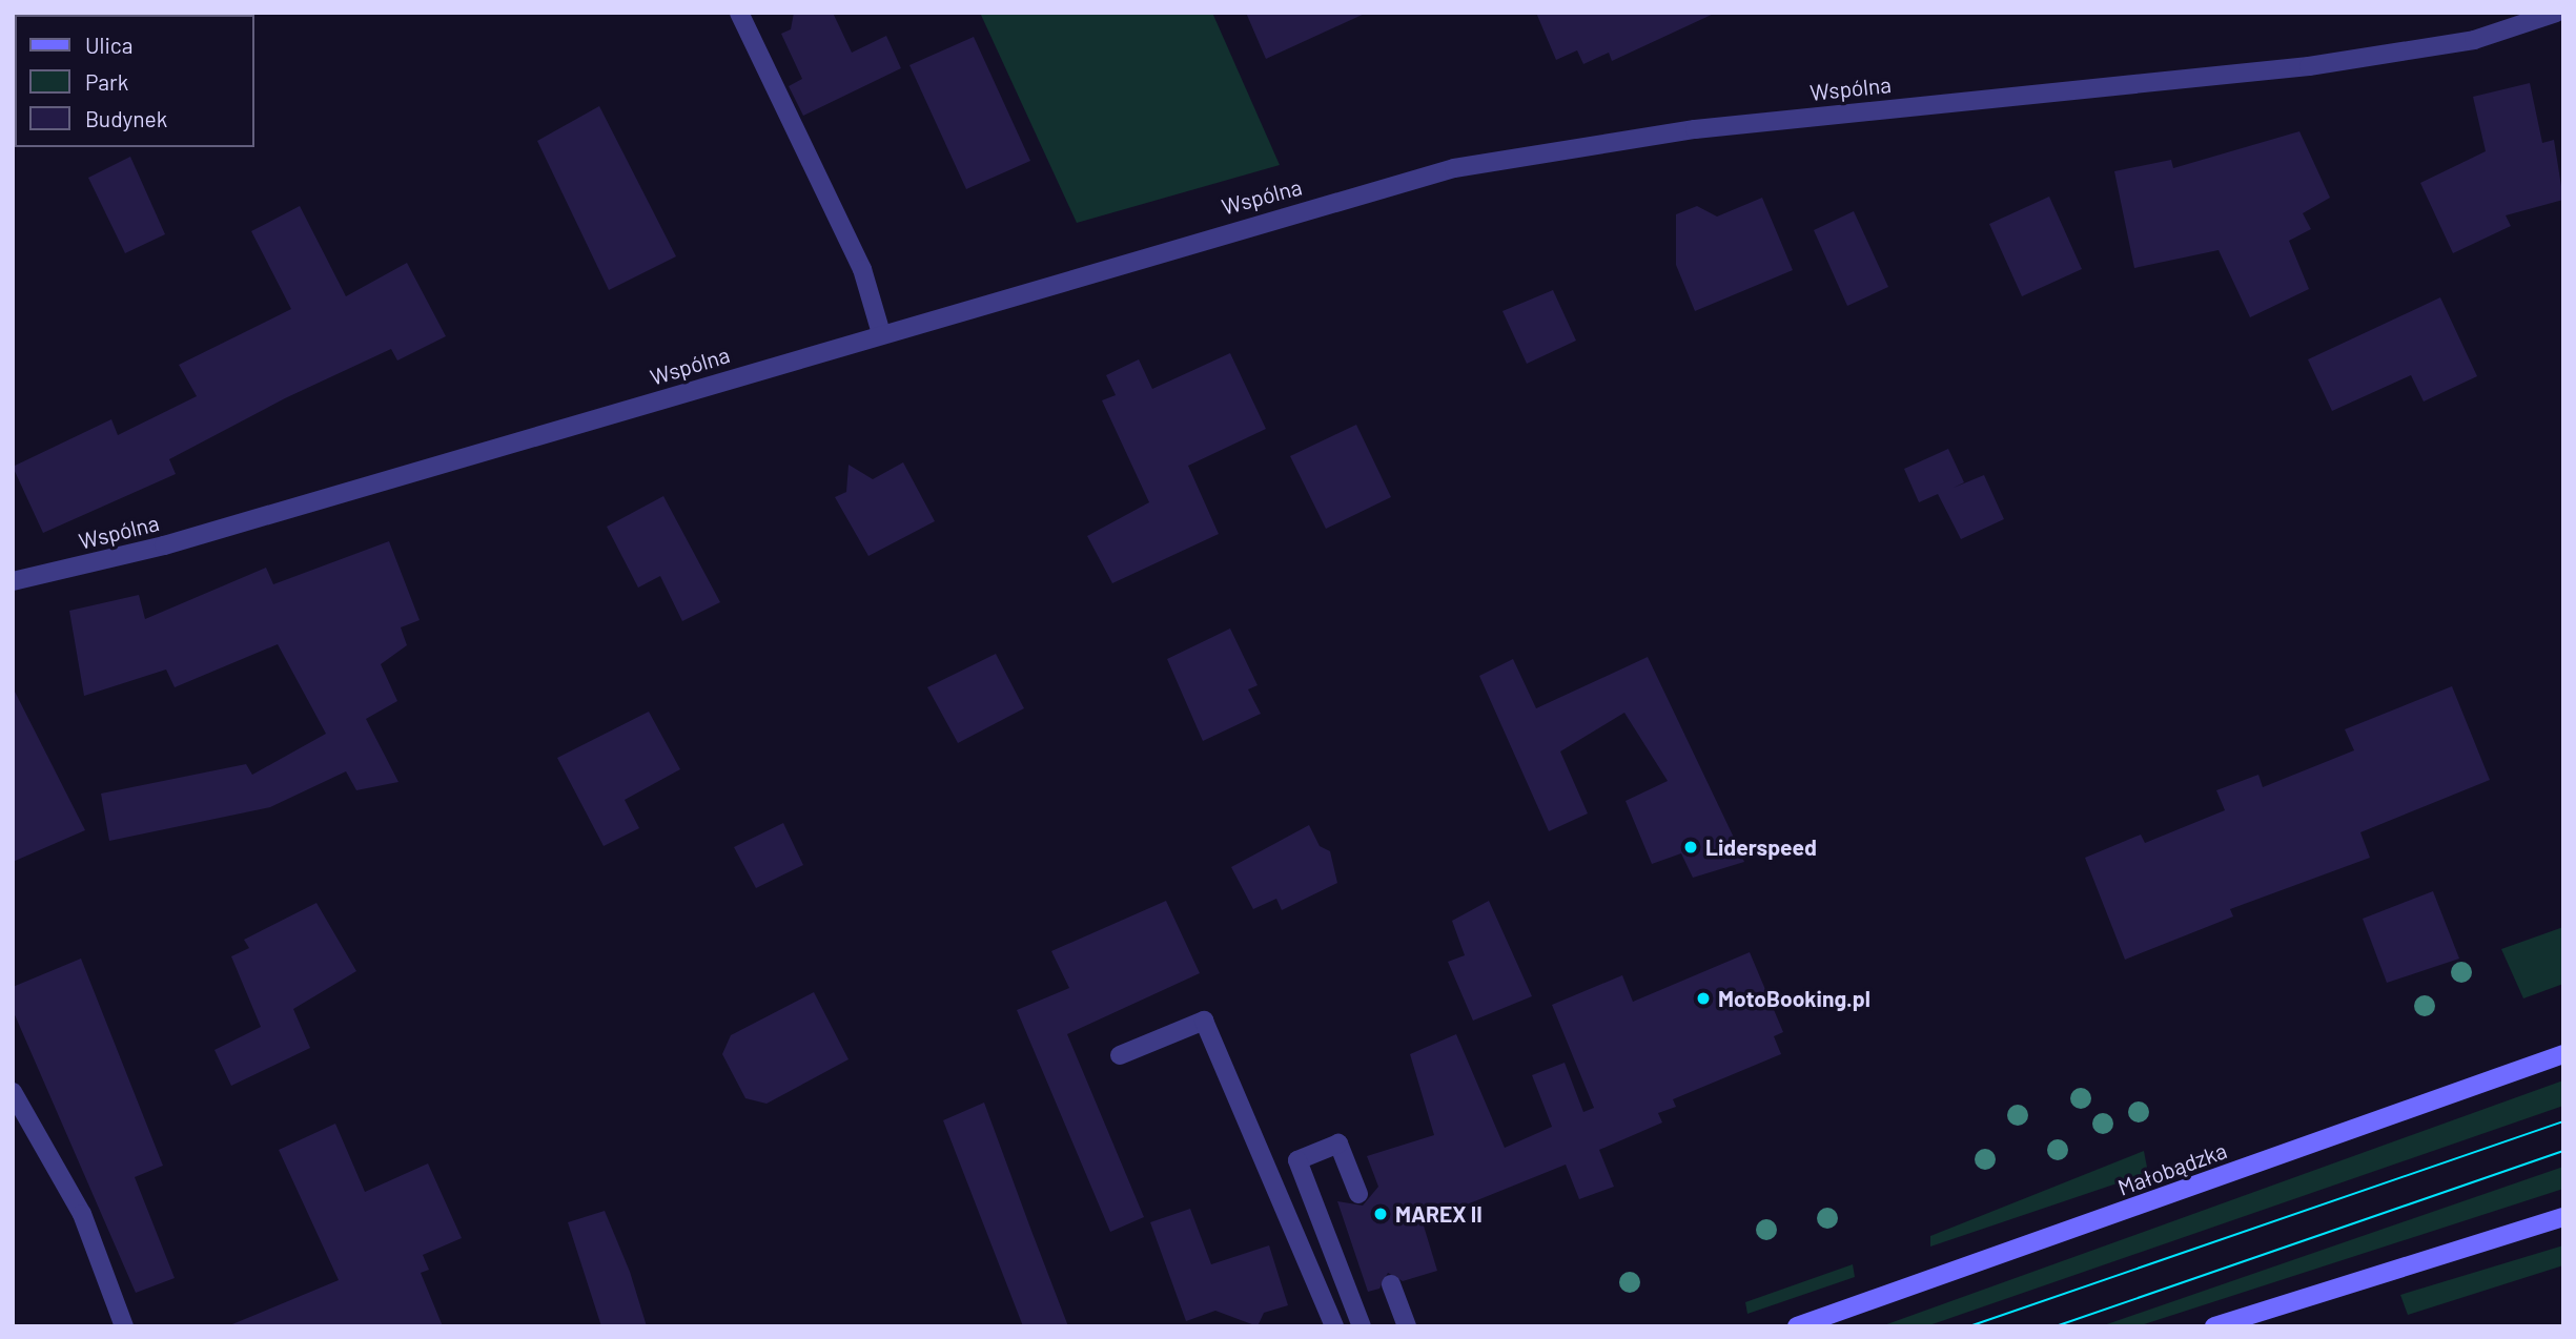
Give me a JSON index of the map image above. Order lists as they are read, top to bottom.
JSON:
{
  "streets": {
    "street": ["Wspólna", "Małobądzka"]
  },
  "places": ["Liderspeed", "MotoBooking.pl", "MAREX II"],
  "legend": ["Ulica", "Park", "Budynek"]
}
